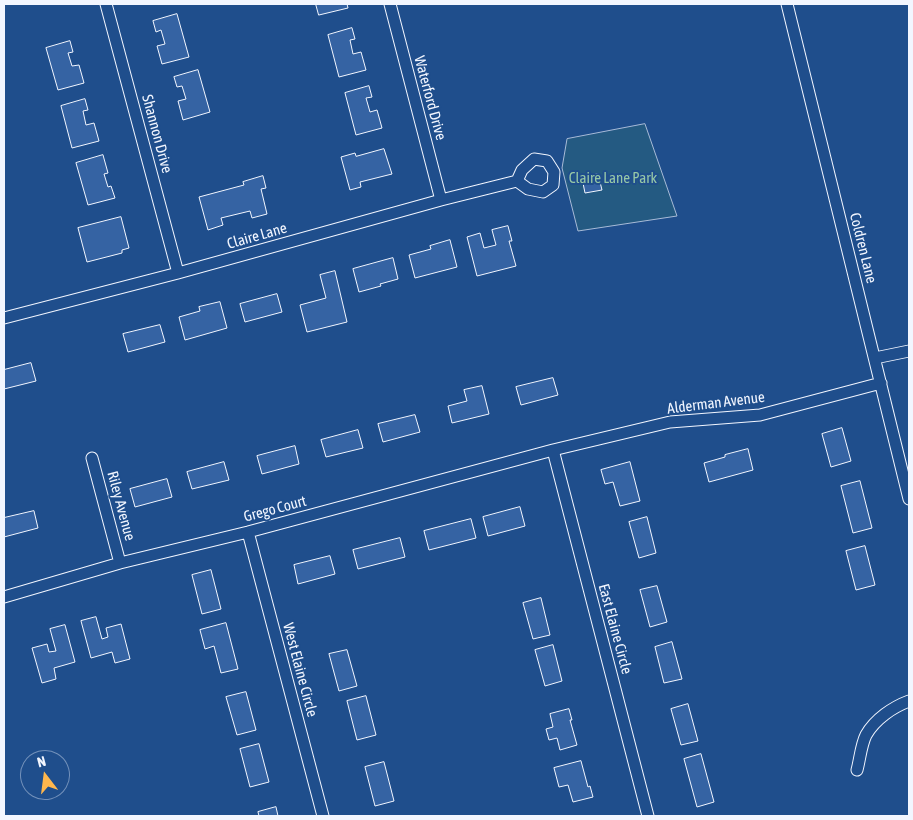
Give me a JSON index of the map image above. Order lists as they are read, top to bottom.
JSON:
{
  "streets": {
    "street": [
      "Waterford Drive",
      "Shannon Drive",
      "Claire Lane",
      "Coldren Lane",
      "Alderman Avenue",
      "Riley Avenue",
      "Grego Court",
      "East Elaine Circle",
      "West Elaine Circle"
    ]
  },
  "crossings": [
    ["Waterford Drive", "Claire Lane"],
    ["Shannon Drive", "Claire Lane"],
    ["Coldren Lane", "Alderman Avenue"],
    ["Alderman Avenue", "Grego Court"],
    ["Alderman Avenue", "East Elaine Circle"],
    ["Riley Avenue", "Grego Court"],
    ["Grego Court", "East Elaine Circle"],
    ["Grego Court", "West Elaine Circle"]
  ],
  "parks": ["Claire Lane Park"],
  "north": "top"
}
